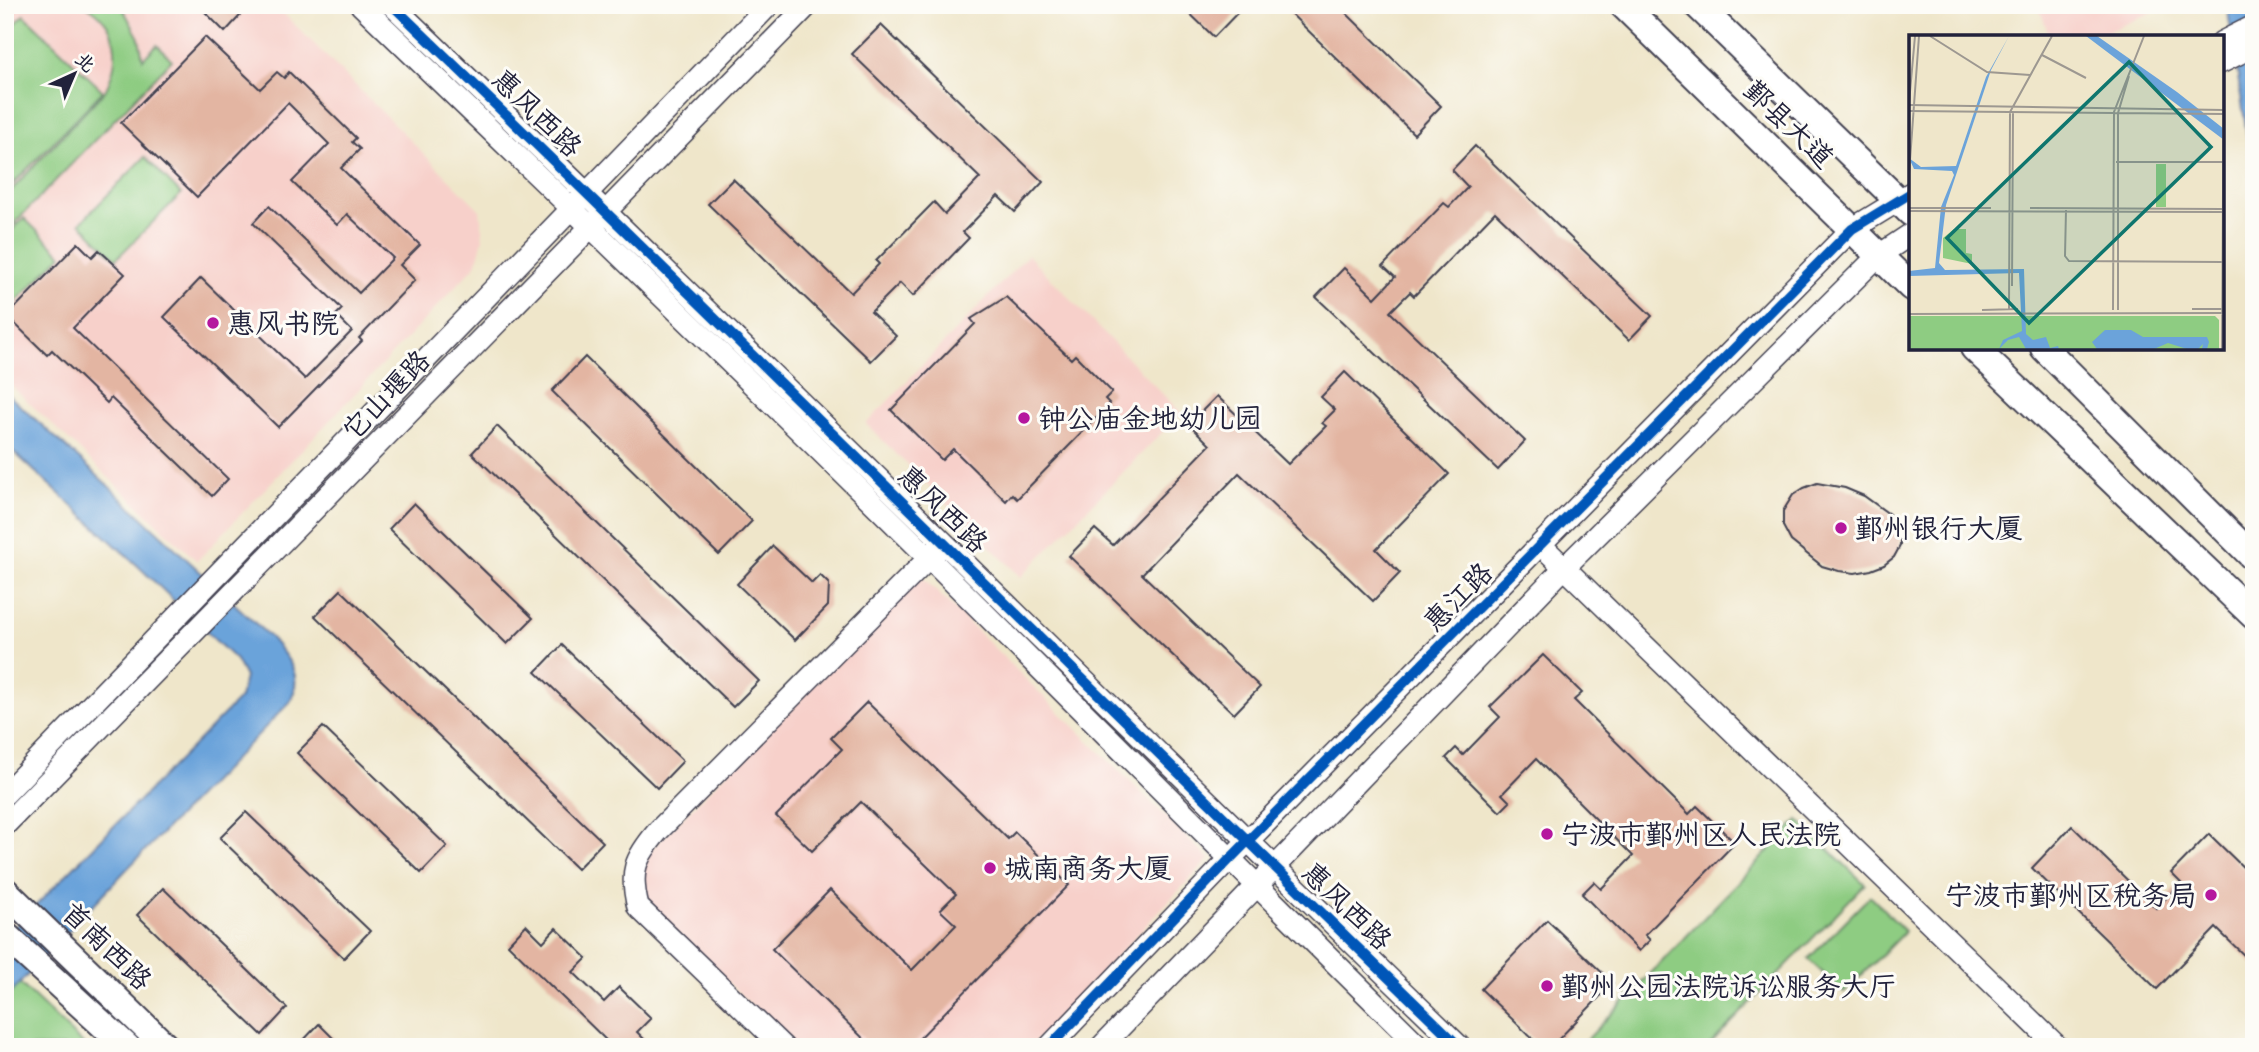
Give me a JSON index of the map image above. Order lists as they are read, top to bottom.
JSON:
{
  "streets": {
    "main road": ["鄞县大道", "首南西路"],
    "street": ["惠风西路", "它山堰路", "惠江路"]
  },
  "crossings": [
    ["惠风西路", "它山堰路"],
    ["惠风西路", "惠江路"],
    ["鄞县大道", "惠江路"]
  ],
  "places": [
    "惠风书院",
    "钟公庙金地幼儿园",
    "鄞州银行大厦",
    "宁波市鄞州区人民法院",
    "城南商务大厦",
    "宁波市鄞州区税务局",
    "鄞州公园法院诉讼服务大厅"
  ],
  "north": "top right"
}
